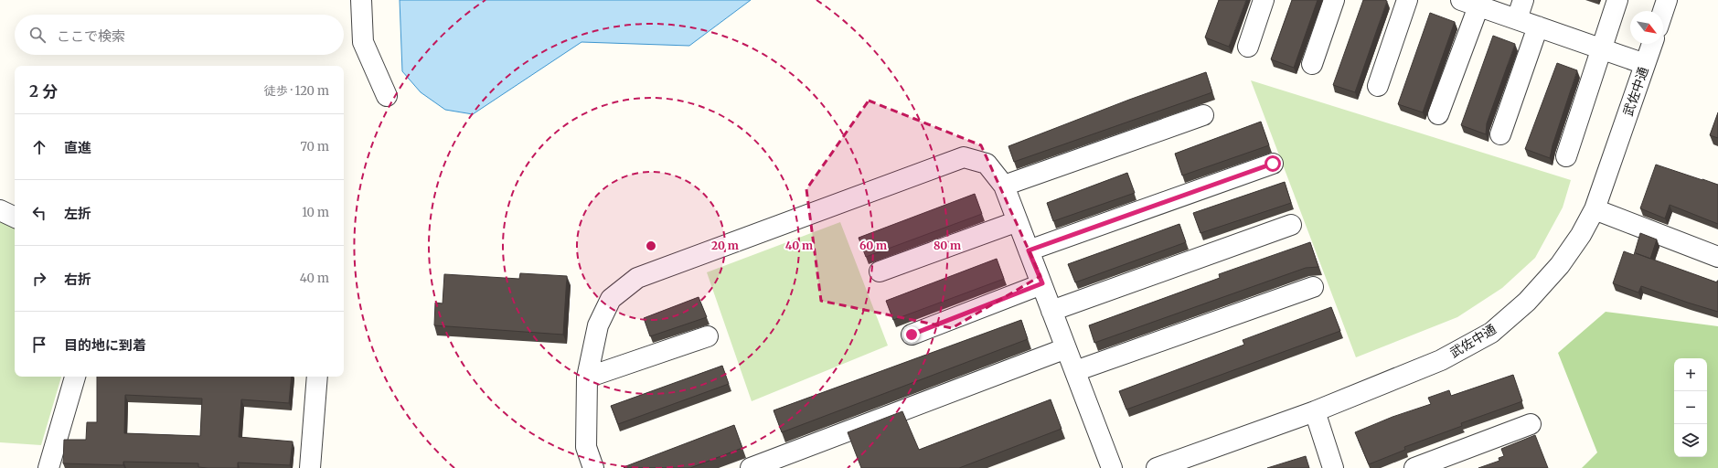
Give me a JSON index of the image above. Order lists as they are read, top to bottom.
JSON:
{
  "streets": {
    "street": ["武佐中通"]
  },
  "north": "bottom right",
  "page": {
    "search": "ここで検索",
    "heading": ["2 分", "徒歩 · 120 m"],
    "list": [
      ["直進", "70 m"],
      ["左折", "10 m"],
      ["右折", "40 m"],
      "目的地に到着"
    ],
    "map_buttons": ["+", "−"]
  },
  "rings": [
    "20 m",
    "40 m",
    "60 m",
    "80 m"
  ]
}
